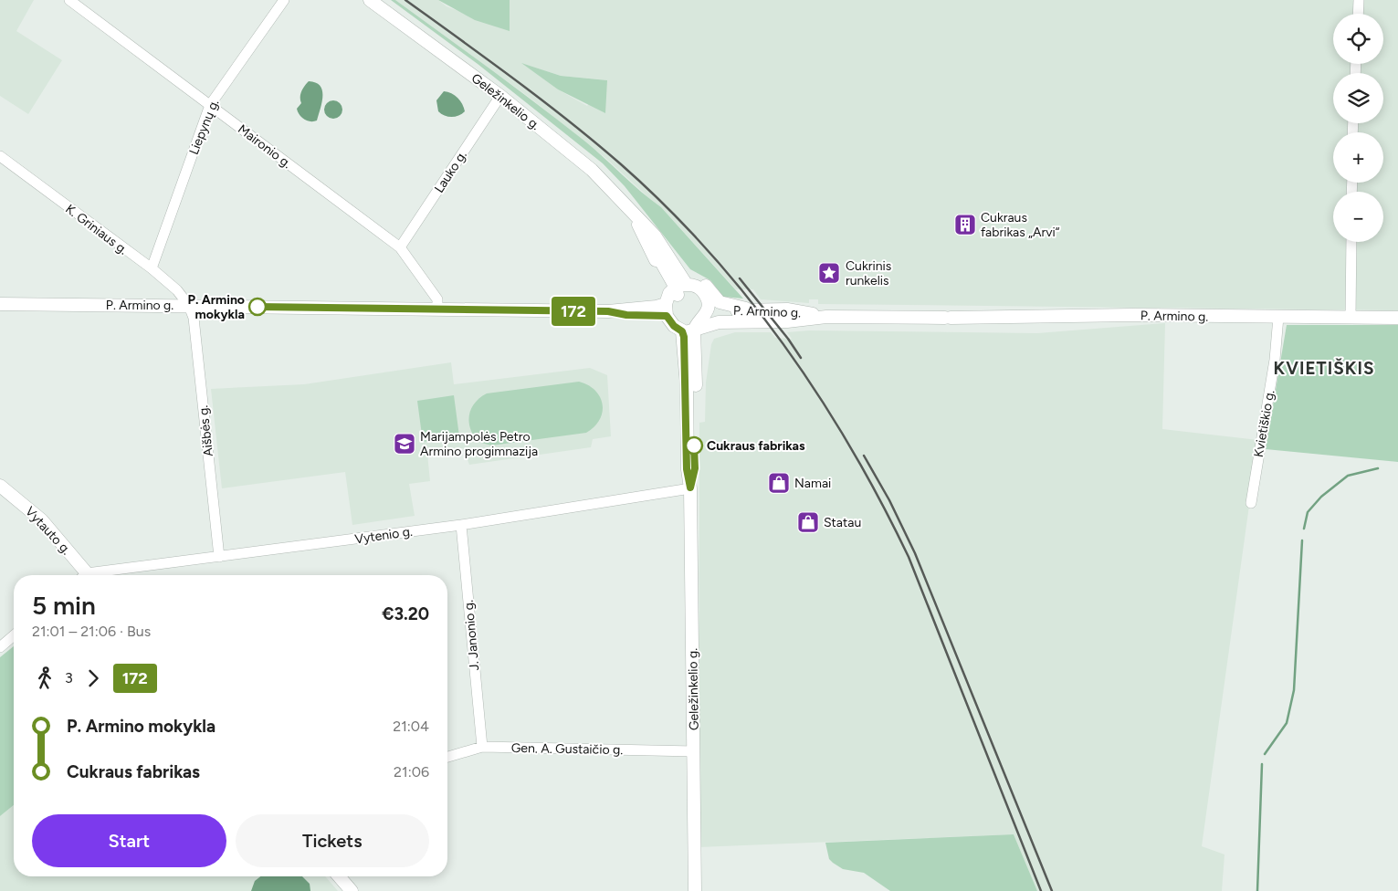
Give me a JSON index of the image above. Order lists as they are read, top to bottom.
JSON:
{
  "streets": {
    "main road": ["Geležinkelio g.", "P. Armino g.", "Vytauto g."],
    "street": [
      "Liepynų g.",
      "Maironio g.",
      "Lauko g.",
      "K. Griniaus g.",
      "Kvietiškio g.",
      "Aišbės g.",
      "Vytenio g.",
      "J. Janonio g.",
      "Gen. A. Gustaičio g."
    ]
  },
  "crossings": [
    ["Geležinkelio g.", "Lauko g."],
    ["Geležinkelio g.", "P. Armino g."],
    ["Geležinkelio g.", "Vytenio g."],
    ["Geležinkelio g.", "Gen. A. Gustaičio g."],
    ["Liepynų g.", "Maironio g."],
    ["Liepynų g.", "K. Griniaus g."],
    ["Maironio g.", "Lauko g."],
    ["Maironio g.", "P. Armino g."],
    ["K. Griniaus g.", "P. Armino g."],
    ["K. Griniaus g.", "Aišbės g."],
    ["P. Armino g.", "Kvietiškio g."],
    ["P. Armino g.", "Aišbės g."],
    ["Aišbės g.", "Vytenio g."],
    ["Vytenio g.", "J. Janonio g."],
    ["J. Janonio g.", "Gen. A. Gustaičio g."]
  ],
  "districts": ["KVIETIŠKIS"],
  "places": {
    "building": ["Cukraus fabrikas „Arvi“"],
    "place": ["Cukrinis runkelis"],
    "other": ["P. Armino mokykla", "Cukraus fabrikas"],
    "school or university": ["Marijampolės Petro Armino progimnazija"],
    "shop": ["Namai", "Statau"]
  },
  "lines": ["bus line 172"],
  "page": {
    "on_map": "172",
    "map_buttons": ["+", "−"],
    "heading": ["5 min", "21:01 – 21:06 · Bus", "€3.20"],
    "legs": ["3", "172"],
    "list": [
      {
        "name": "P. Armino mokykla",
        "value": "21:04"
      },
      {
        "name": "Cukraus fabrikas",
        "value": "21:06"
      }
    ],
    "buttons": ["Start", "Tickets"]
  }
}
